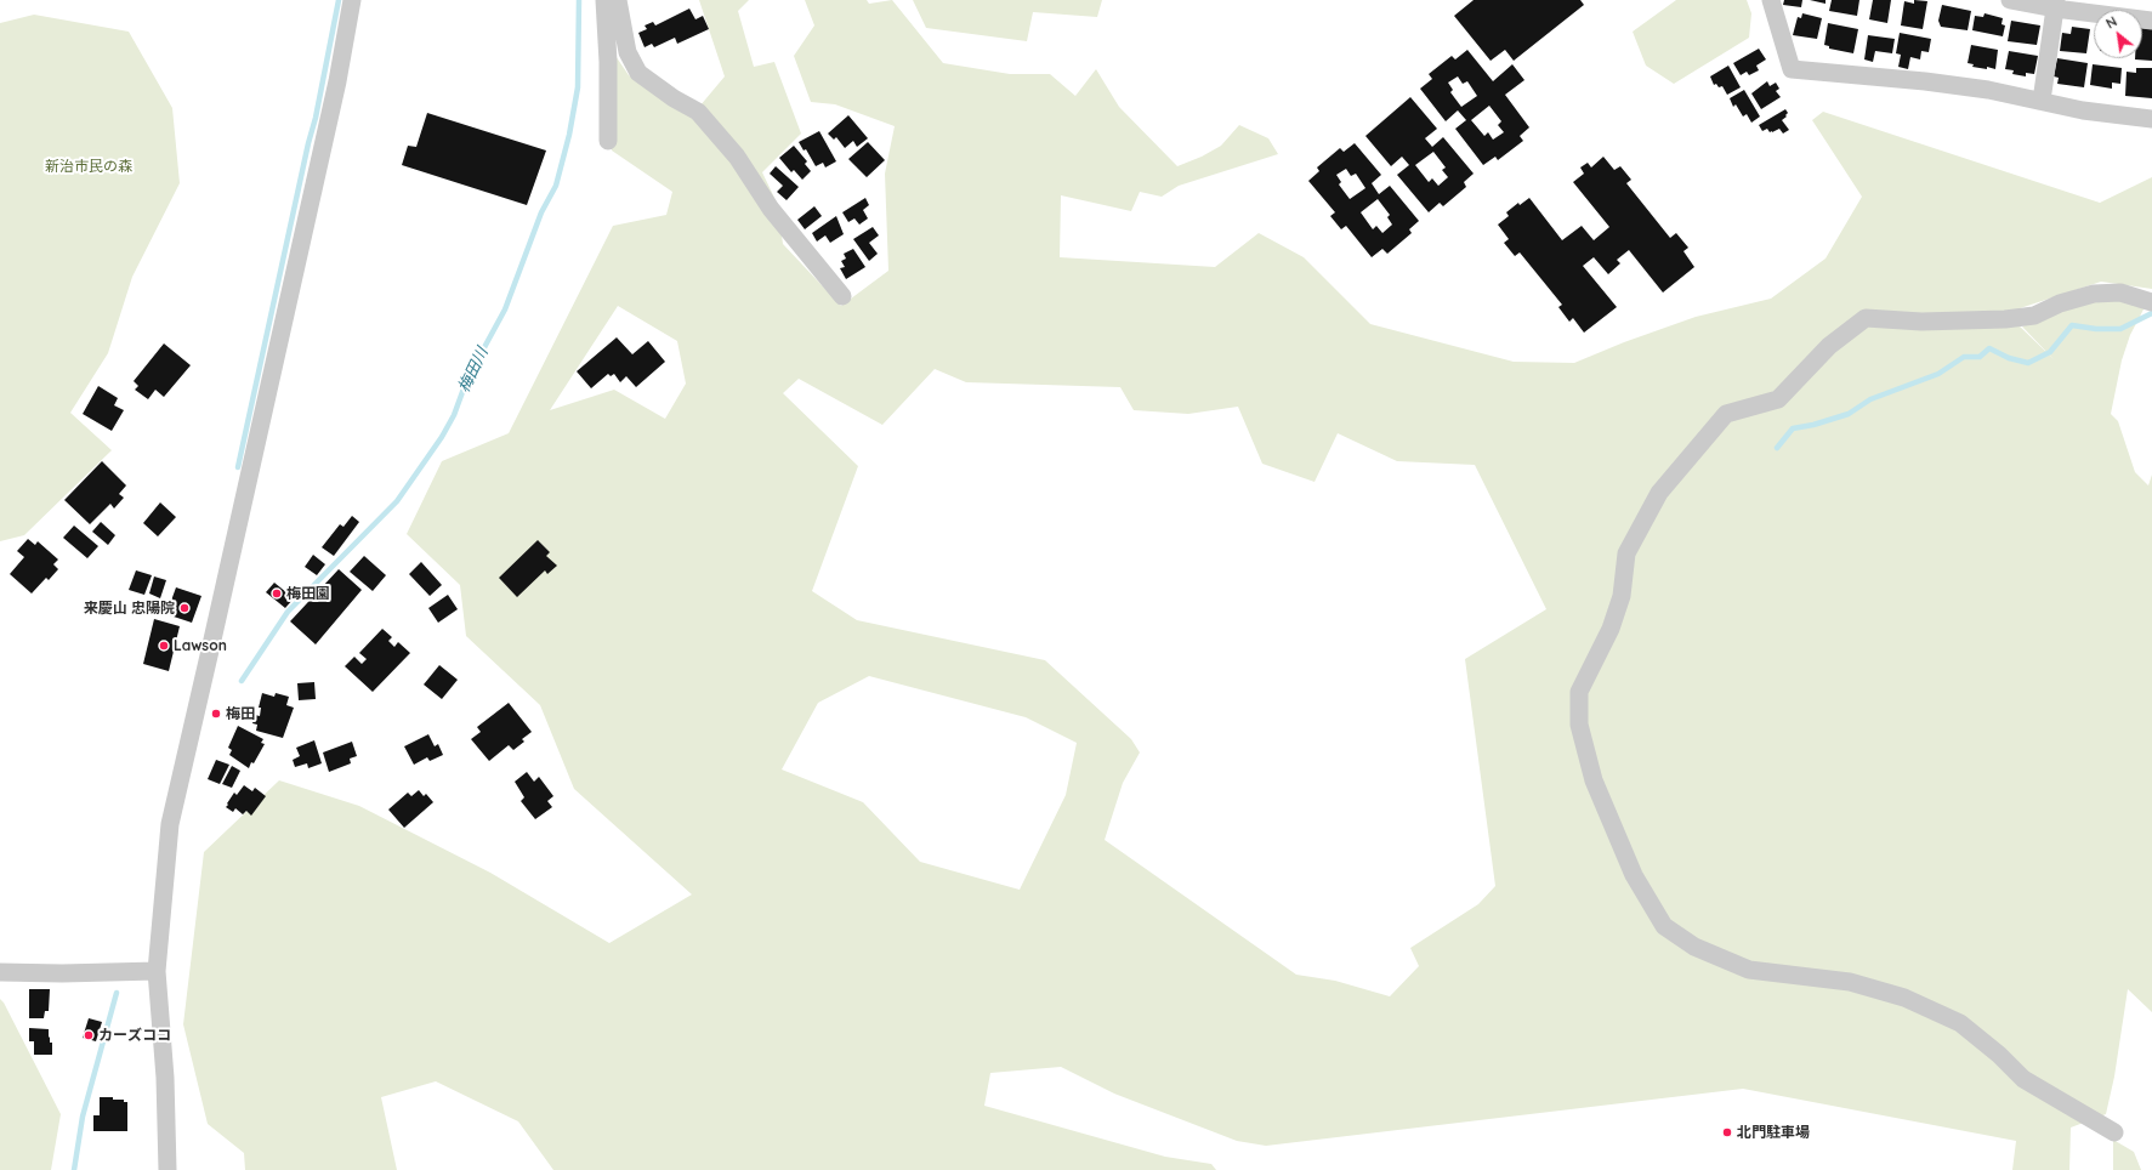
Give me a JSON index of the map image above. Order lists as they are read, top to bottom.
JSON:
{
  "water": ["梅田川"],
  "parks": ["新治市民の森"],
  "places": [
    "梅田園",
    "来慶山 忠陽院",
    "Lawson",
    "梅田",
    "カーズココ",
    "北門駐車場"
  ],
  "north": "top left"
}
